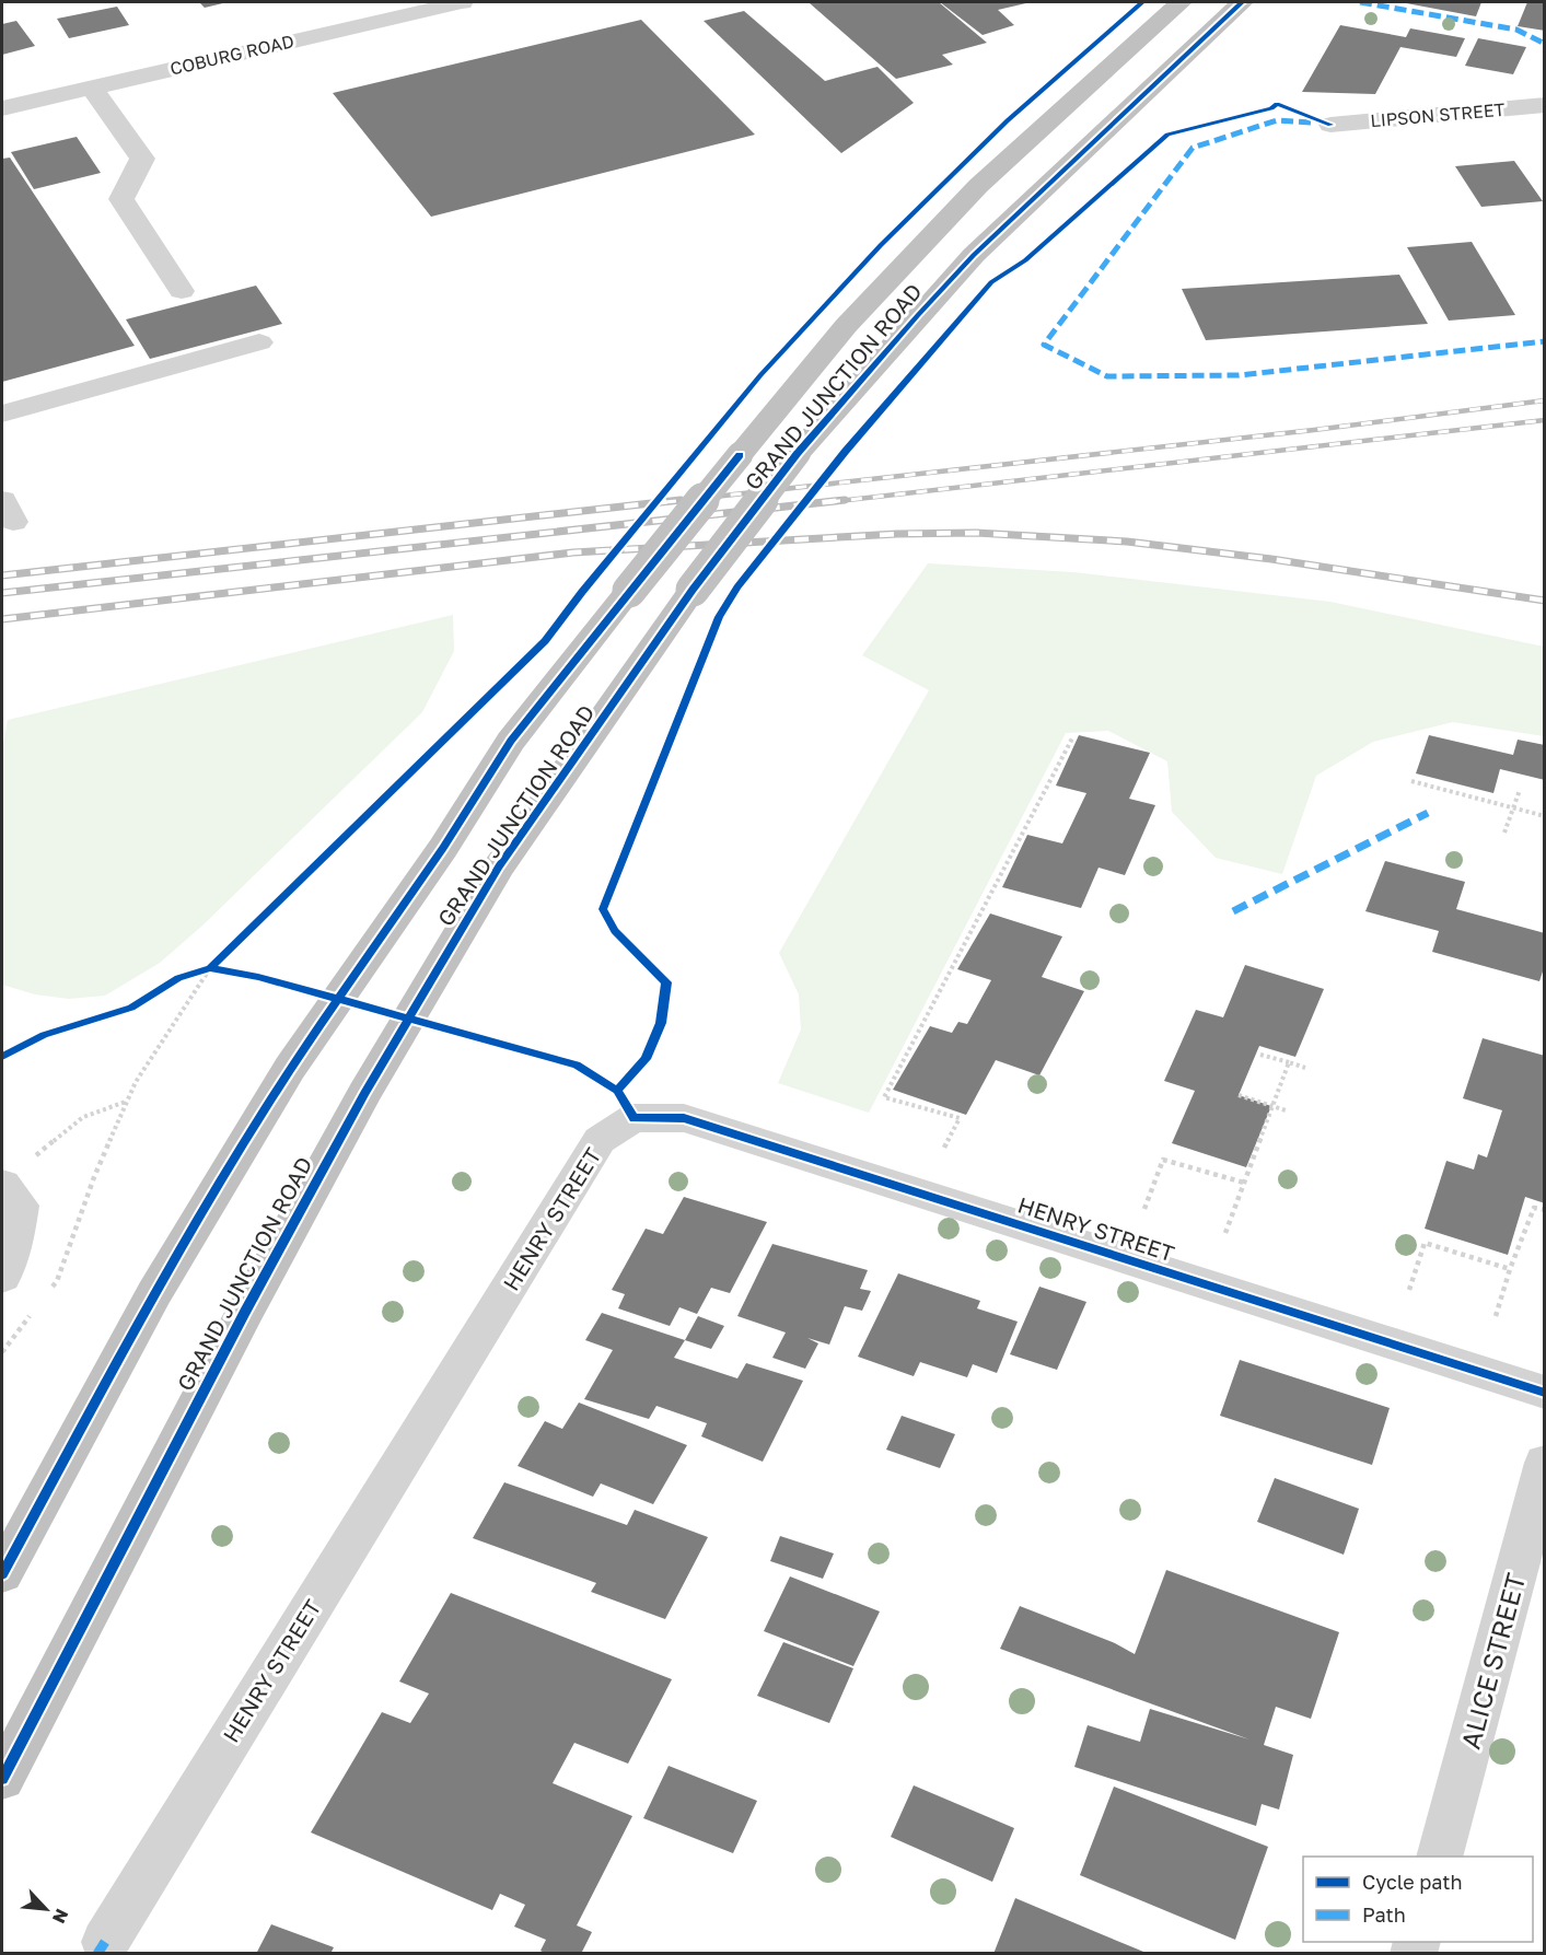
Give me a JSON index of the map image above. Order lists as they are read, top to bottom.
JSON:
{
  "streets": {
    "highway": ["GRAND JUNCTION ROAD"],
    "street": [
      "COBURG ROAD",
      "LIPSON STREET",
      "HENRY STREET",
      "ALICE STREET"
    ]
  },
  "legend": ["Cycle path", "Path"],
  "north": "bottom right"
}
